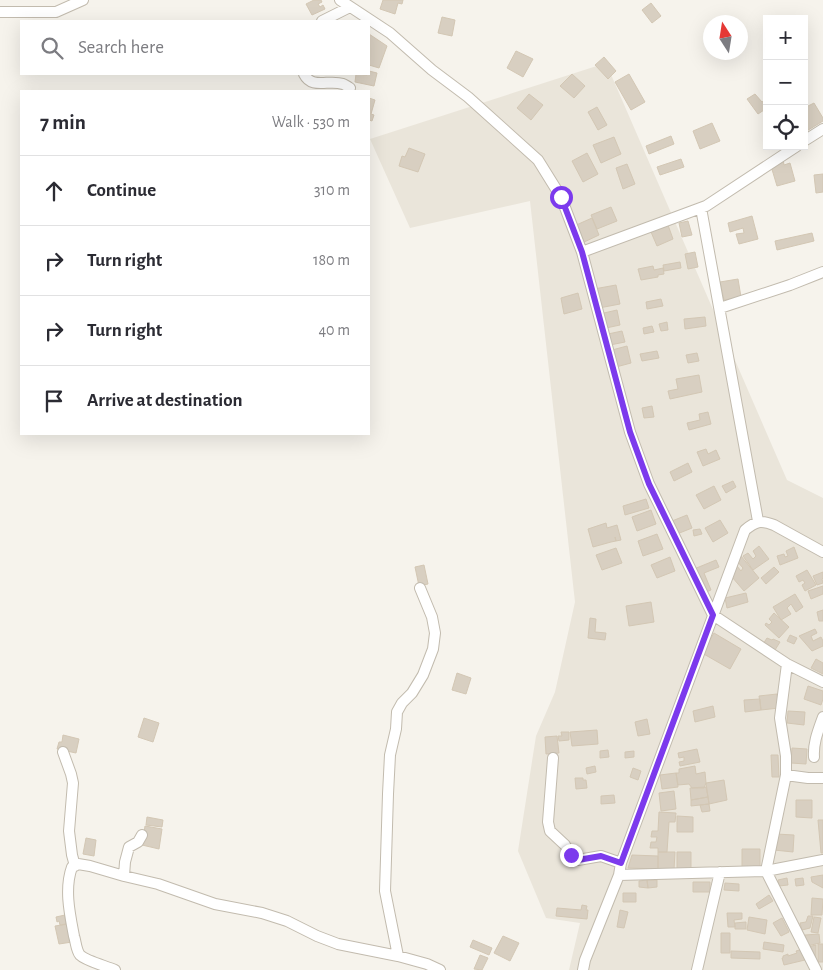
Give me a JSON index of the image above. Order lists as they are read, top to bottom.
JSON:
{
  "north": "top",
  "page": {
    "map_buttons": ["+", "−"],
    "search": "Search here",
    "heading": ["7 min", "Walk · 530 m"],
    "list": [
      ["Continue", "310 m"],
      ["Turn right", "180 m"],
      ["Turn right", "40 m"],
      "Arrive at destination"
    ]
  }
}
